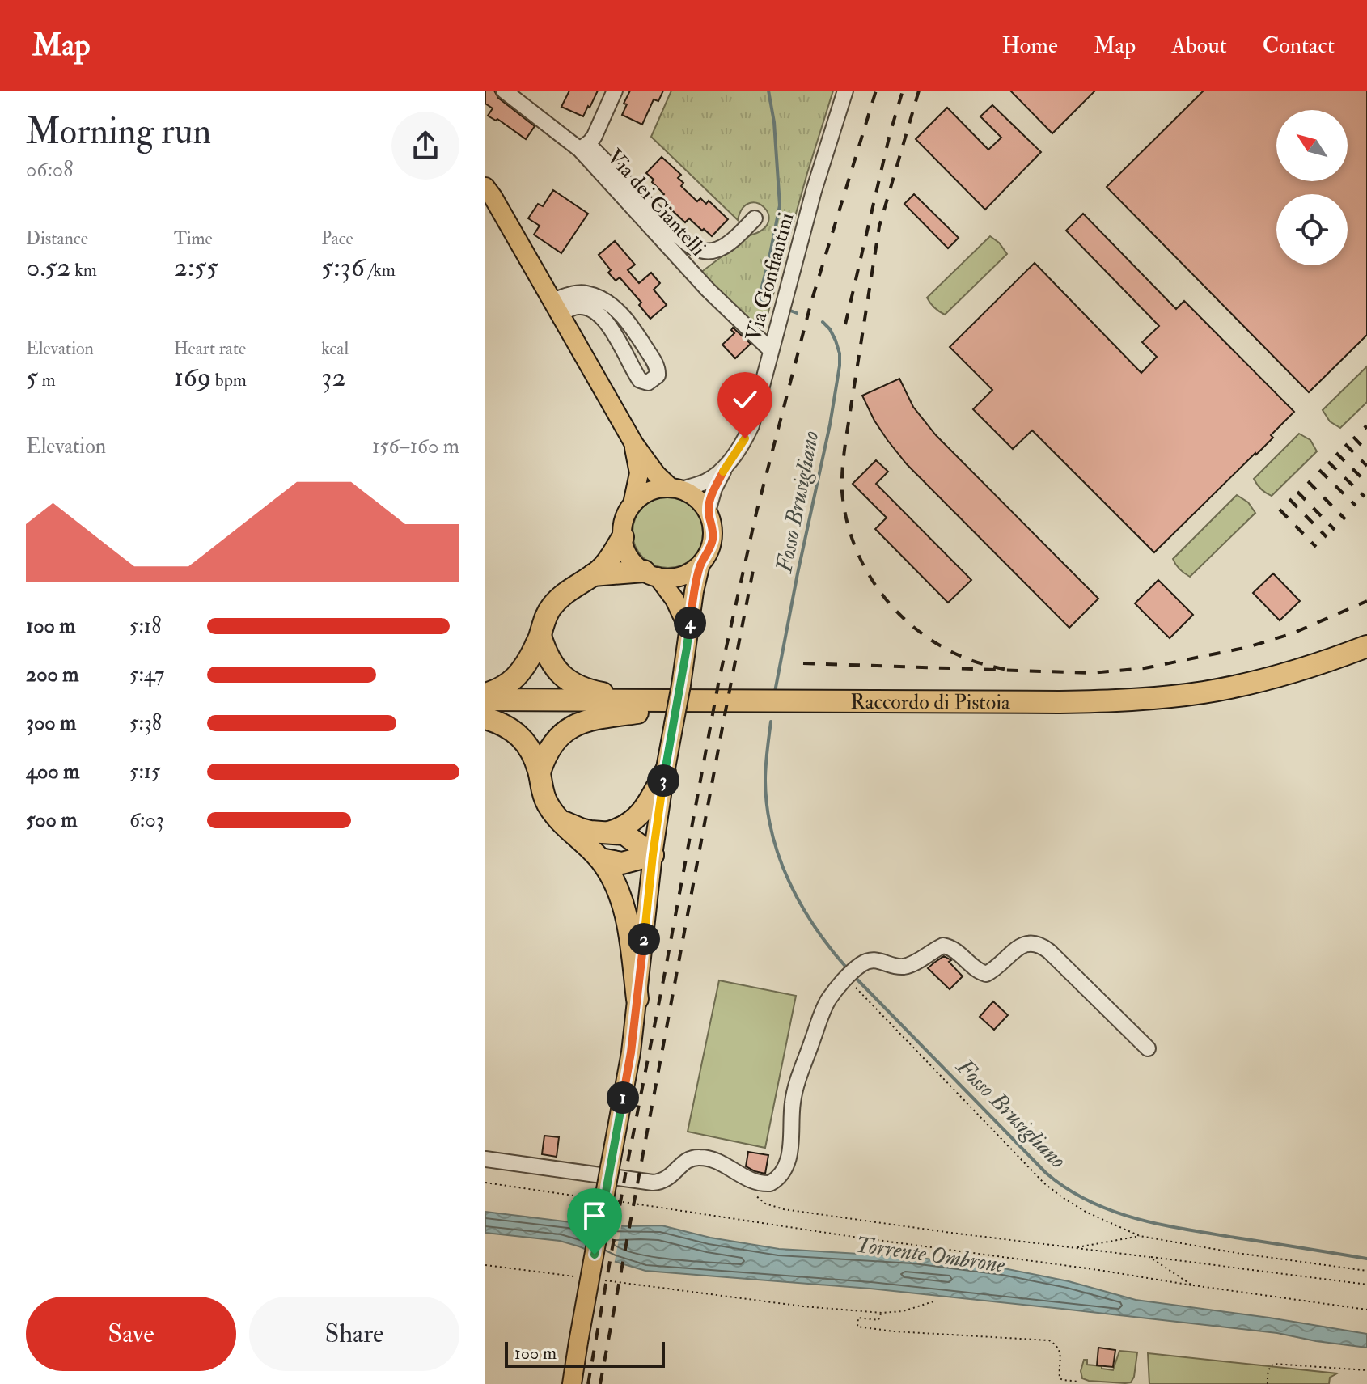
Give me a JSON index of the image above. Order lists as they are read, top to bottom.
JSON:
{
  "streets": {
    "highway": ["Raccordo di Pistoia"],
    "street": ["Via dei Ciantelli", "Via Gonfiantini"]
  },
  "crossings": [
    ["Via dei Ciantelli", "Via Gonfiantini"]
  ],
  "water": ["Fosso Brusigliano", "Torrente Ombrone"],
  "scale_bar": "100 m",
  "north": "top left",
  "page": {
    "header": "Map",
    "nav": [
      "Home",
      "Map",
      "About",
      "Contact"
    ],
    "heading": ["Morning run", "06:08"],
    "stats": [
      ["Distance", "0.52 km"],
      ["Time", "2:55"],
      ["Pace", "5:36 /km"],
      ["Elevation", "5 m"],
      ["Heart rate", "169 bpm"],
      ["kcal", "32"]
    ],
    "chart": ["Elevation", "156–160 m"],
    "list": [
      {
        "name": "100 m",
        "note": "5:18"
      },
      {
        "name": "200 m",
        "note": "5:47"
      },
      {
        "name": "300 m",
        "note": "5:38"
      },
      {
        "name": "400 m",
        "note": "5:15"
      },
      {
        "name": "500 m",
        "note": "6:03"
      }
    ],
    "pins": [
      "4",
      "3",
      "2",
      "1"
    ],
    "buttons": ["Save", "Share"],
    "scale": "100 m"
  }
}
